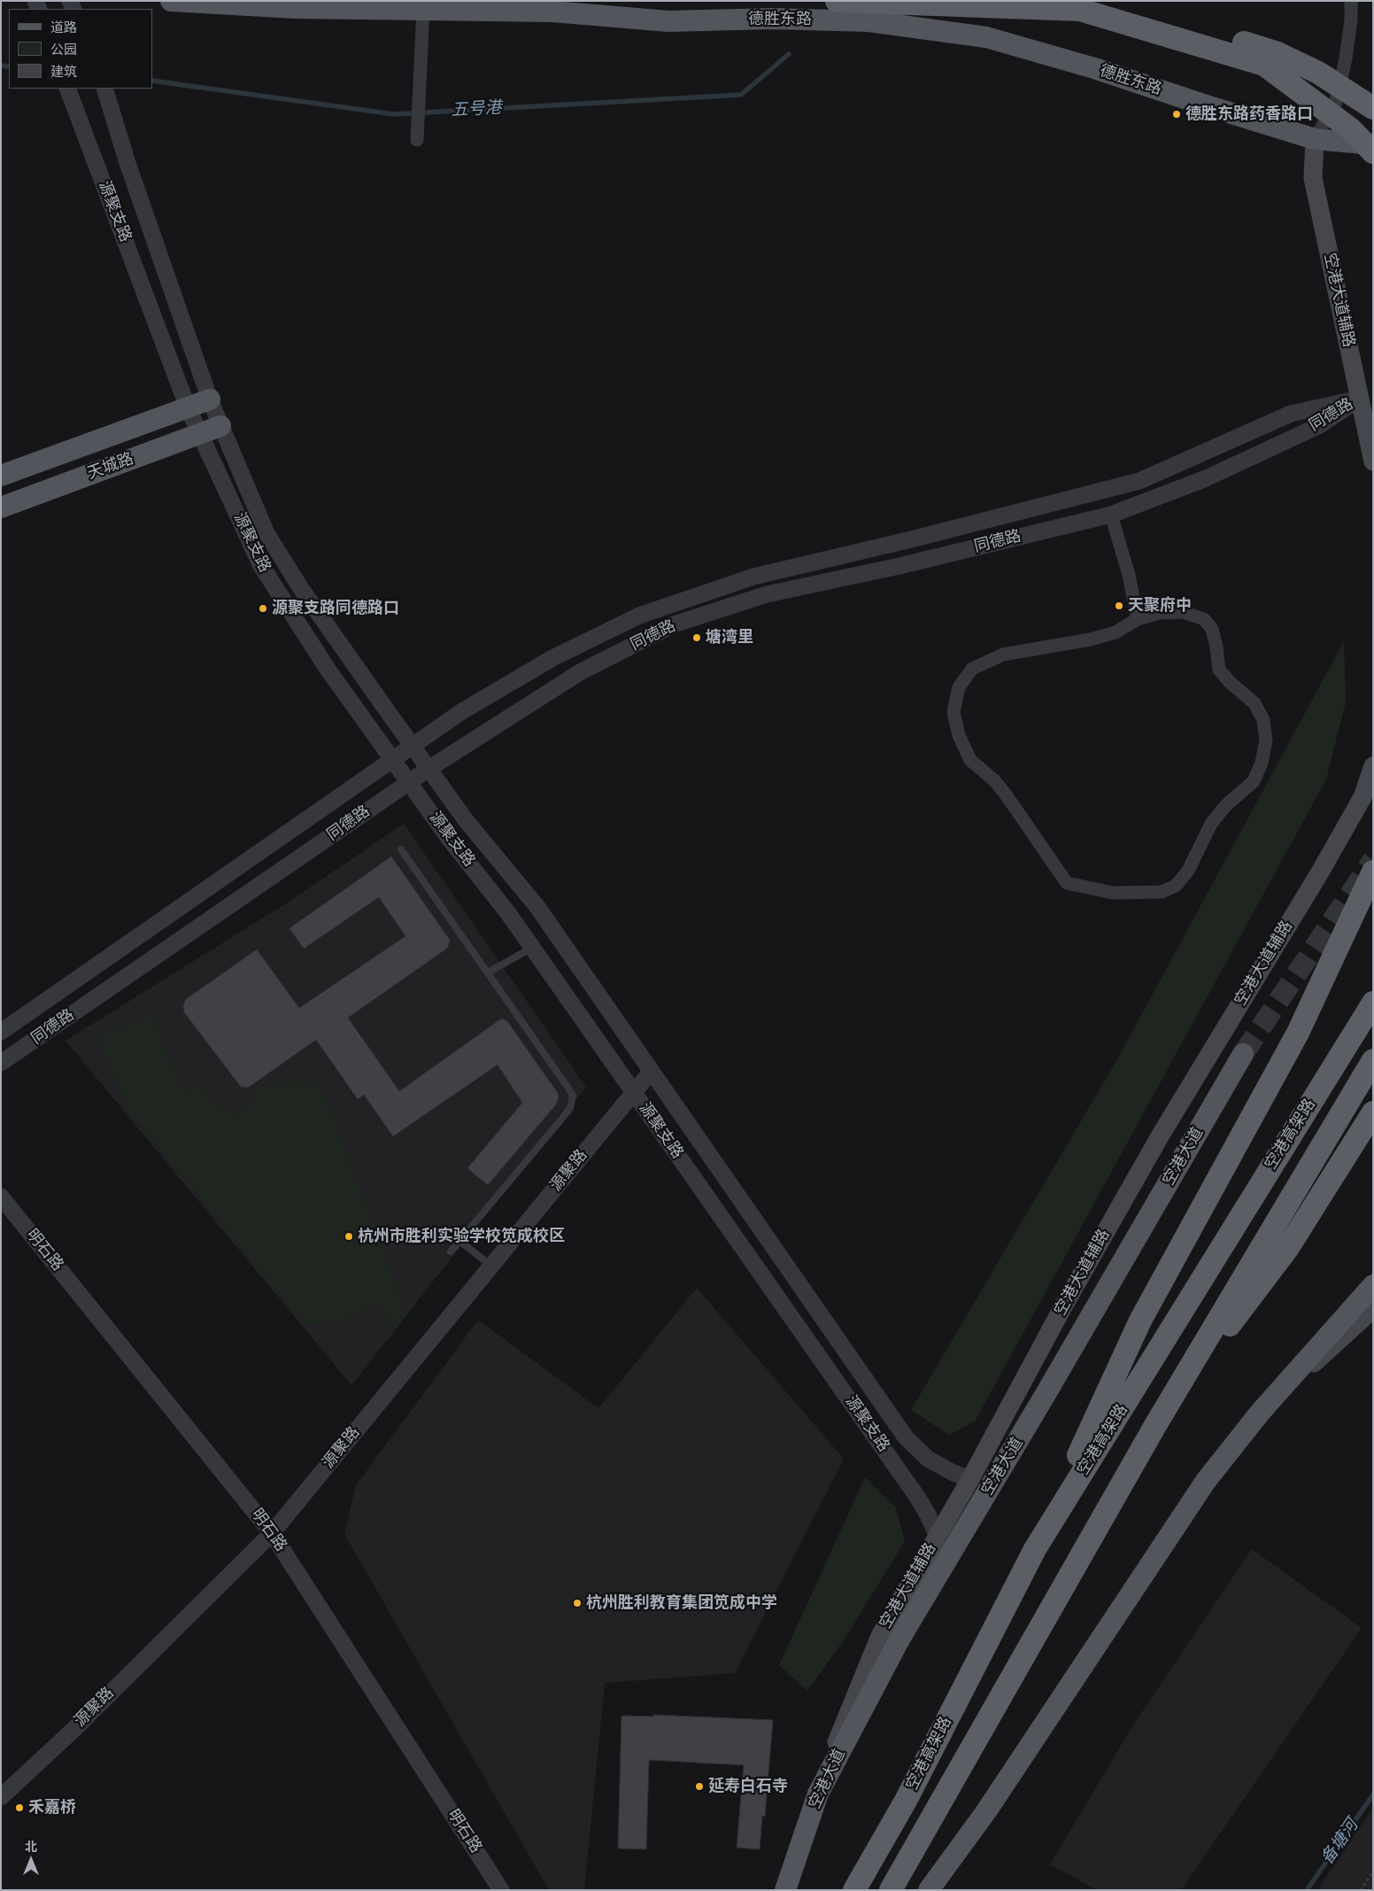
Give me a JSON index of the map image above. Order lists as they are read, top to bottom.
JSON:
{
  "streets": {
    "highway": ["空港高架路"],
    "main road": [
      "德胜东路",
      "空港大道辅路",
      "天城路",
      "空港大道"
    ],
    "street": [
      "源聚支路",
      "同德路",
      "源聚路",
      "明石路"
    ]
  },
  "crossings": [
    ["德胜东路", "空港大道辅路"],
    ["源聚支路", "空港大道辅路"],
    ["源聚支路", "同德路"],
    ["源聚支路", "天城路"],
    ["源聚支路", "源聚路"],
    ["空港大道辅路", "同德路"],
    ["空港大道辅路", "空港大道"],
    ["源聚路", "明石路"]
  ],
  "water": ["五号港", "备塘河"],
  "places": [
    "德胜东路药香路口",
    "天聚府中",
    "源聚支路同德路口",
    "塘湾里",
    "杭州市胜利实验学校笕成校区",
    "杭州胜利教育集团笕成中学",
    "延寿白石寺",
    "禾嘉桥"
  ],
  "legend": ["道路", "公园", "建筑"],
  "north": "top"
}
